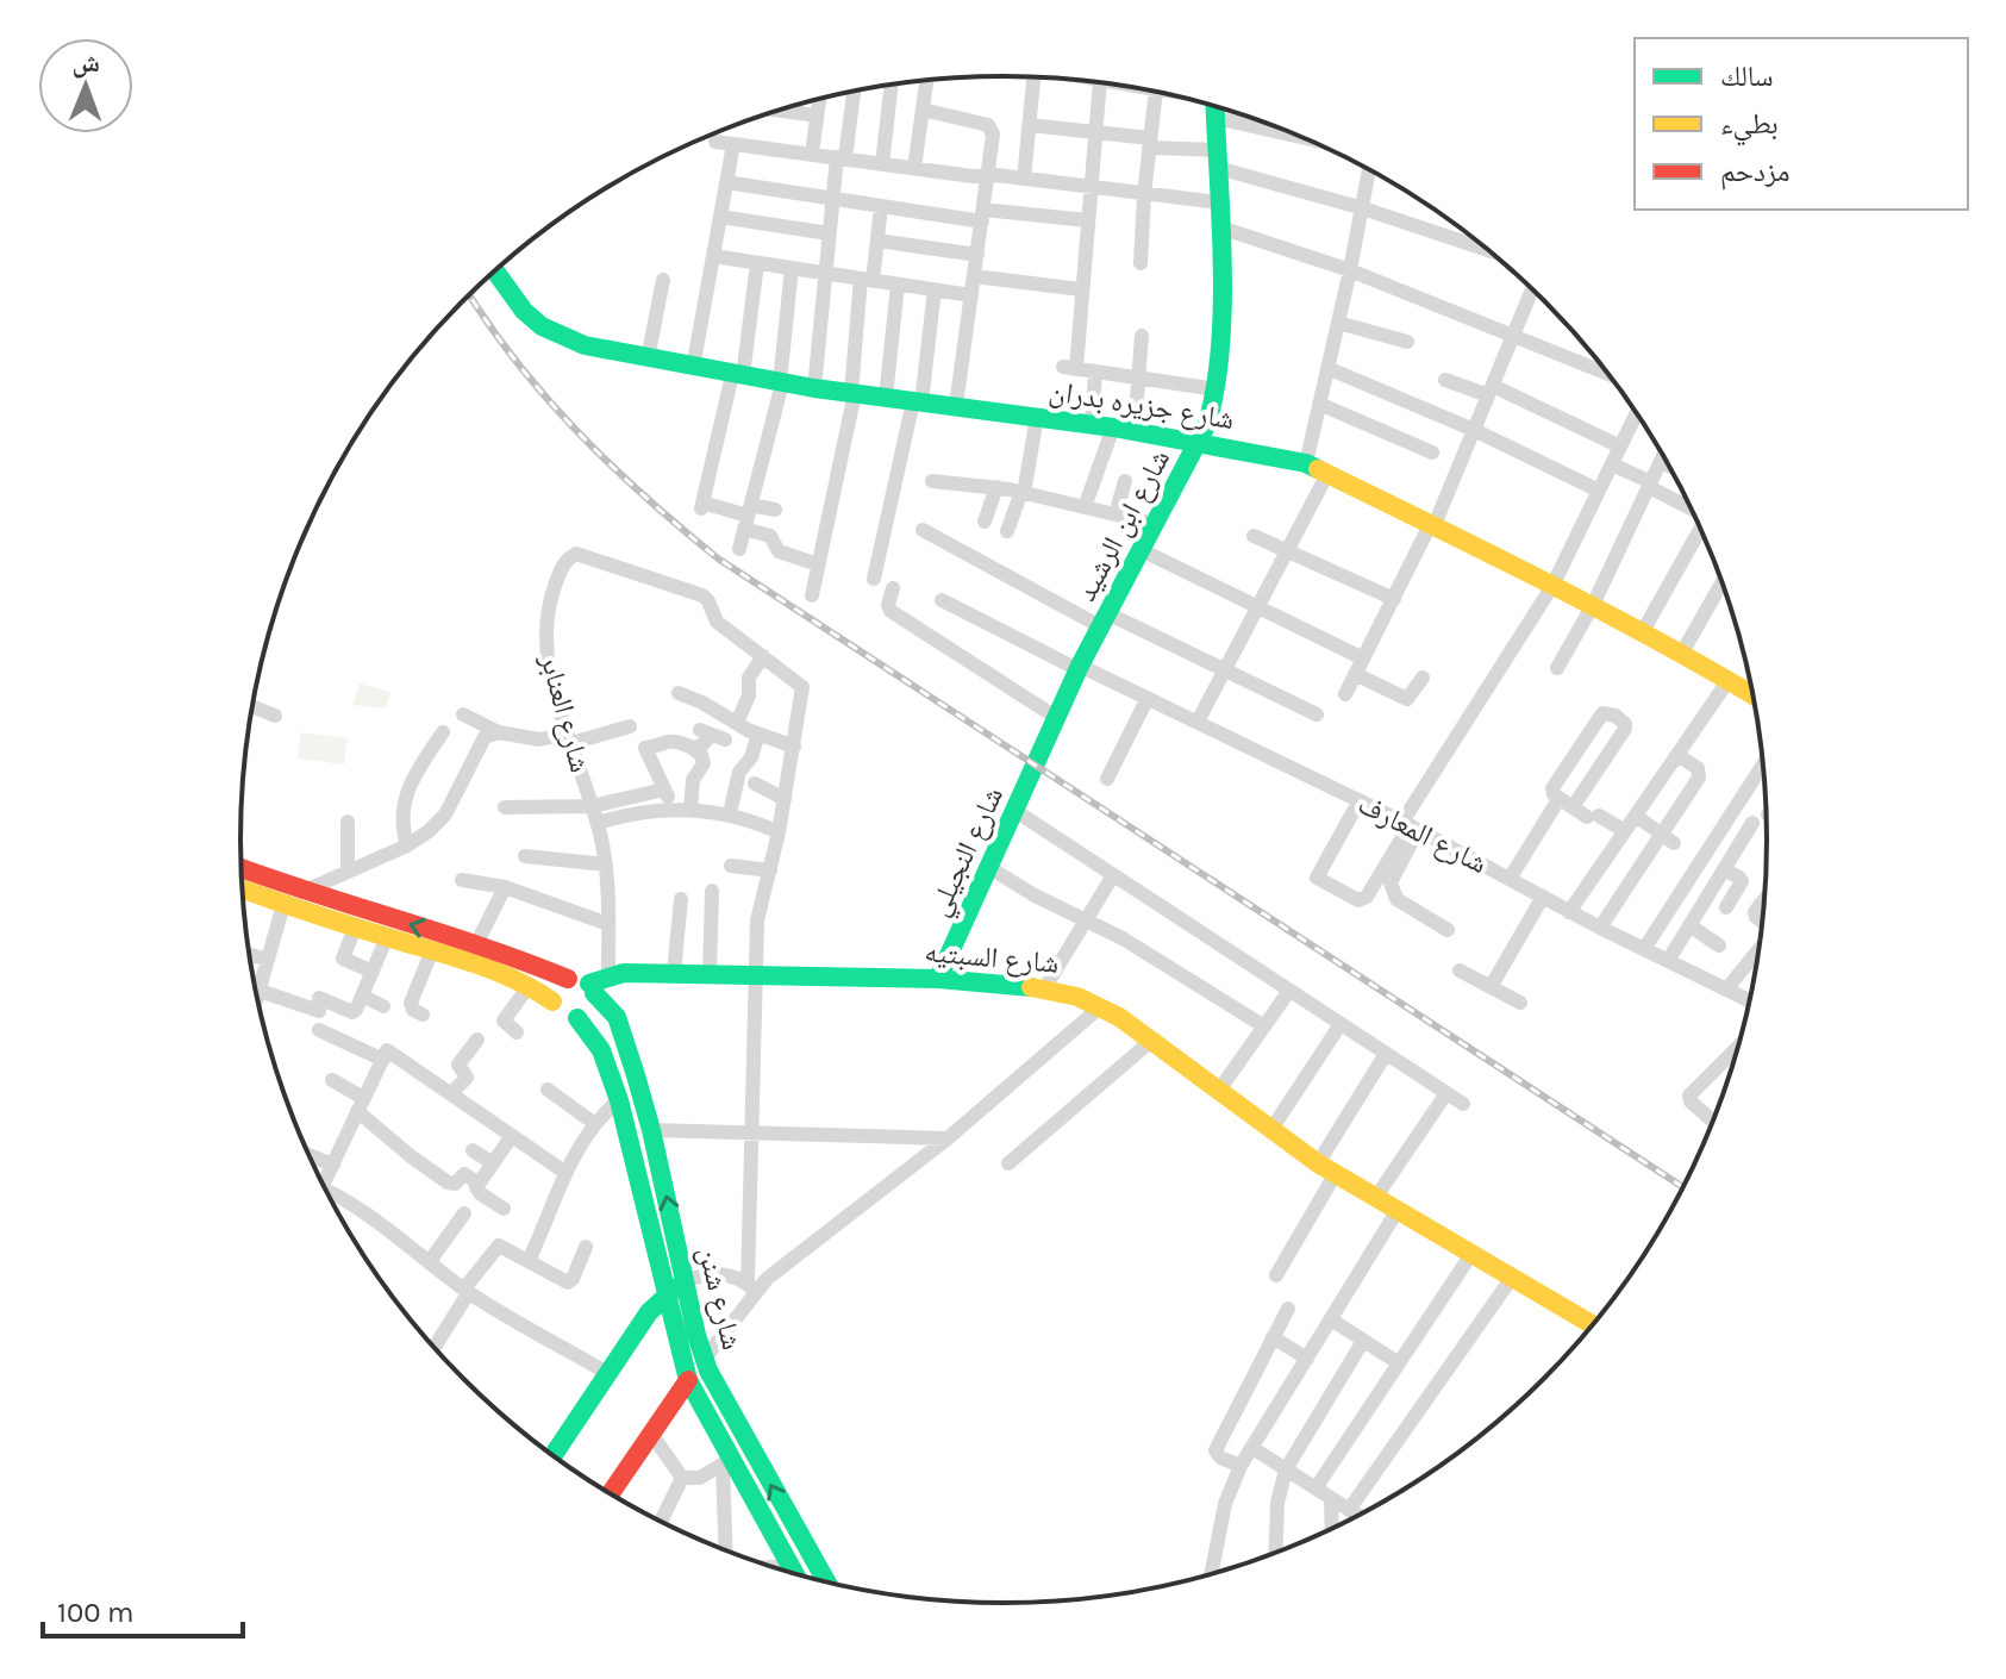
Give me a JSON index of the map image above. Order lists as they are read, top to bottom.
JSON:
{
  "streets": {
    "street": [
      "شارع جزيره بدران",
      "شارع ابن الرشيد",
      "شارع العنابر",
      "شارع المعارف",
      "شارع النجيلي",
      "شارع السبتيه",
      "شارع شنن"
    ]
  },
  "crossings": [
    ["شارع جزيره بدران", "شارع ابن الرشيد"],
    ["شارع ابن الرشيد", "شارع المعارف"],
    ["شارع ابن الرشيد", "شارع النجيلي"],
    ["شارع العنابر", "شارع السبتيه"],
    ["شارع النجيلي", "شارع السبتيه"],
    ["شارع السبتيه", "شارع شنن"]
  ],
  "legend": ["سالك", "بطيء", "مزدحم"],
  "scale_bar": "100 m",
  "north": "top"
}
